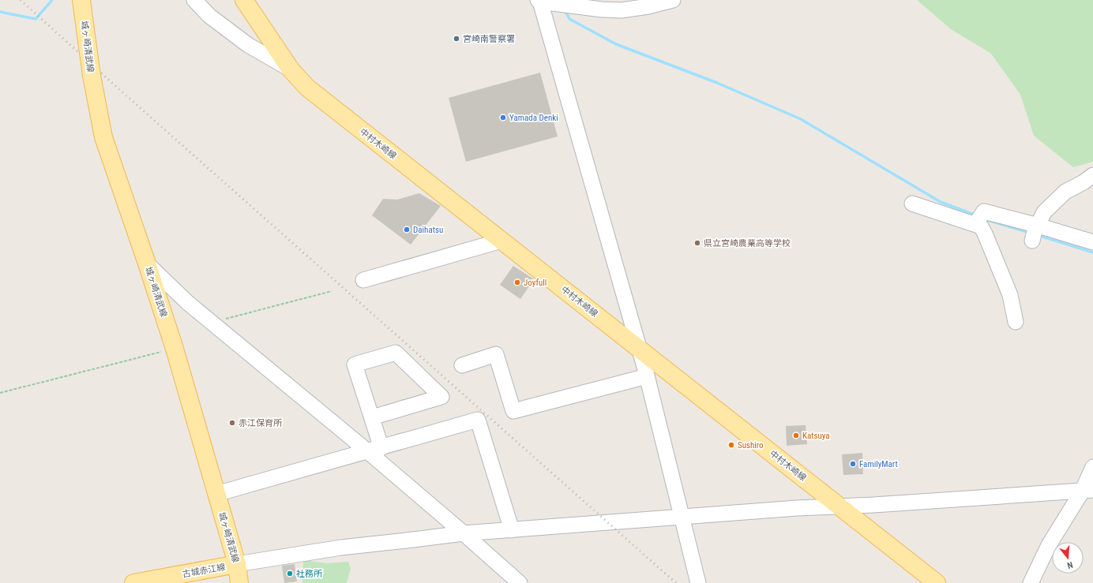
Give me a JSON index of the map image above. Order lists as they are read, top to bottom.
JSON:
{
  "streets": {
    "main road": ["城ヶ崎清武線", "中村木崎線", "古城赤江線"]
  },
  "crossings": [
    ["城ヶ崎清武線", "古城赤江線"]
  ],
  "places": [
    "宮崎南警察署",
    "Yamada Denki",
    "Daihatsu",
    "県立宮崎農業高等学校",
    "Joyfull",
    "赤江保育所",
    "Katsuya",
    "Sushiro",
    "FamilyMart",
    "社務所"
  ],
  "north": "bottom"
}
